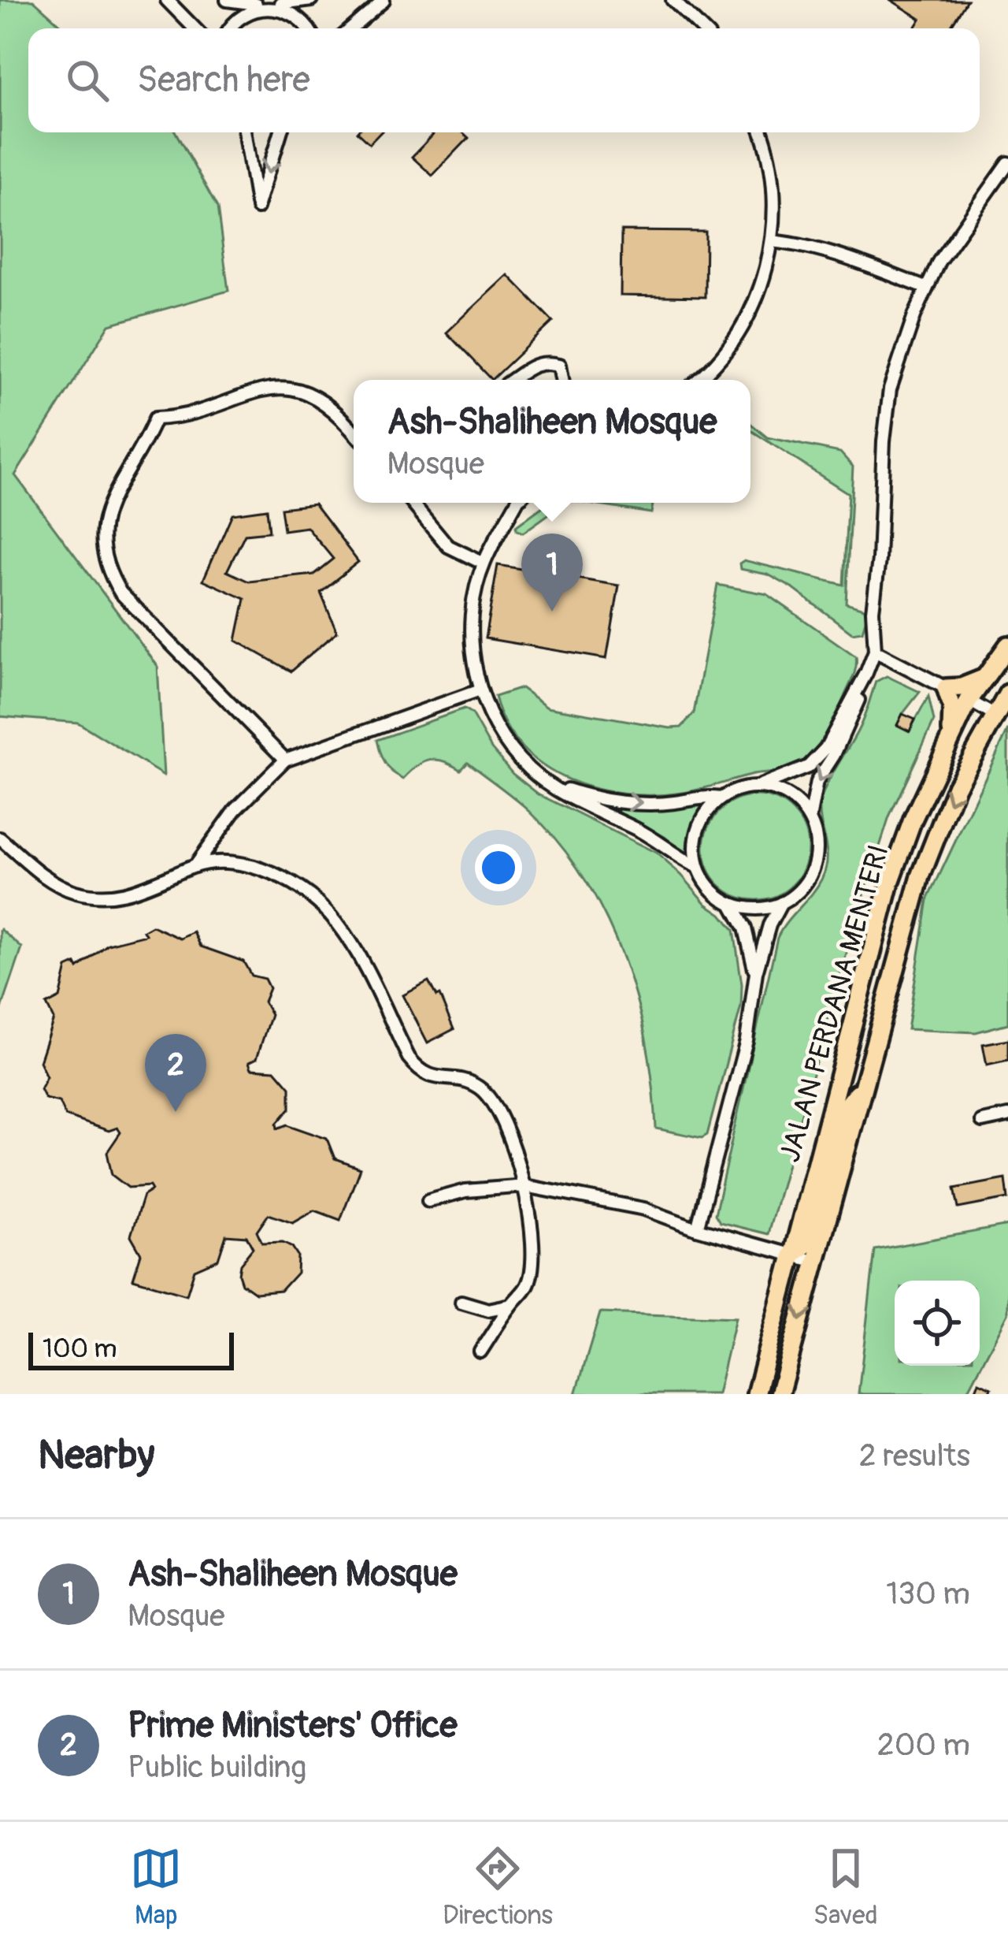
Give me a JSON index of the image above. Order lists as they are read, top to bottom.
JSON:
{
  "streets": {
    "main road": ["JALAN PERDANA MENTERI"]
  },
  "scale_bar": "100 m",
  "page": {
    "search": "Search here",
    "popup": ["Ash-Shaliheen Mosque", "Mosque"],
    "pins": ["1", "2"],
    "scale": "100 m",
    "heading": ["Nearby", "2 results"],
    "list": [
      {
        "mark": "1",
        "name": "Ash-Shaliheen Mosque",
        "note": "Mosque",
        "value": "130 m"
      },
      {
        "mark": "2",
        "name": "Prime Ministers' Office",
        "note": "Public building",
        "value": "200 m"
      }
    ],
    "nav": ["Map", "Directions", "Saved"]
  }
}
